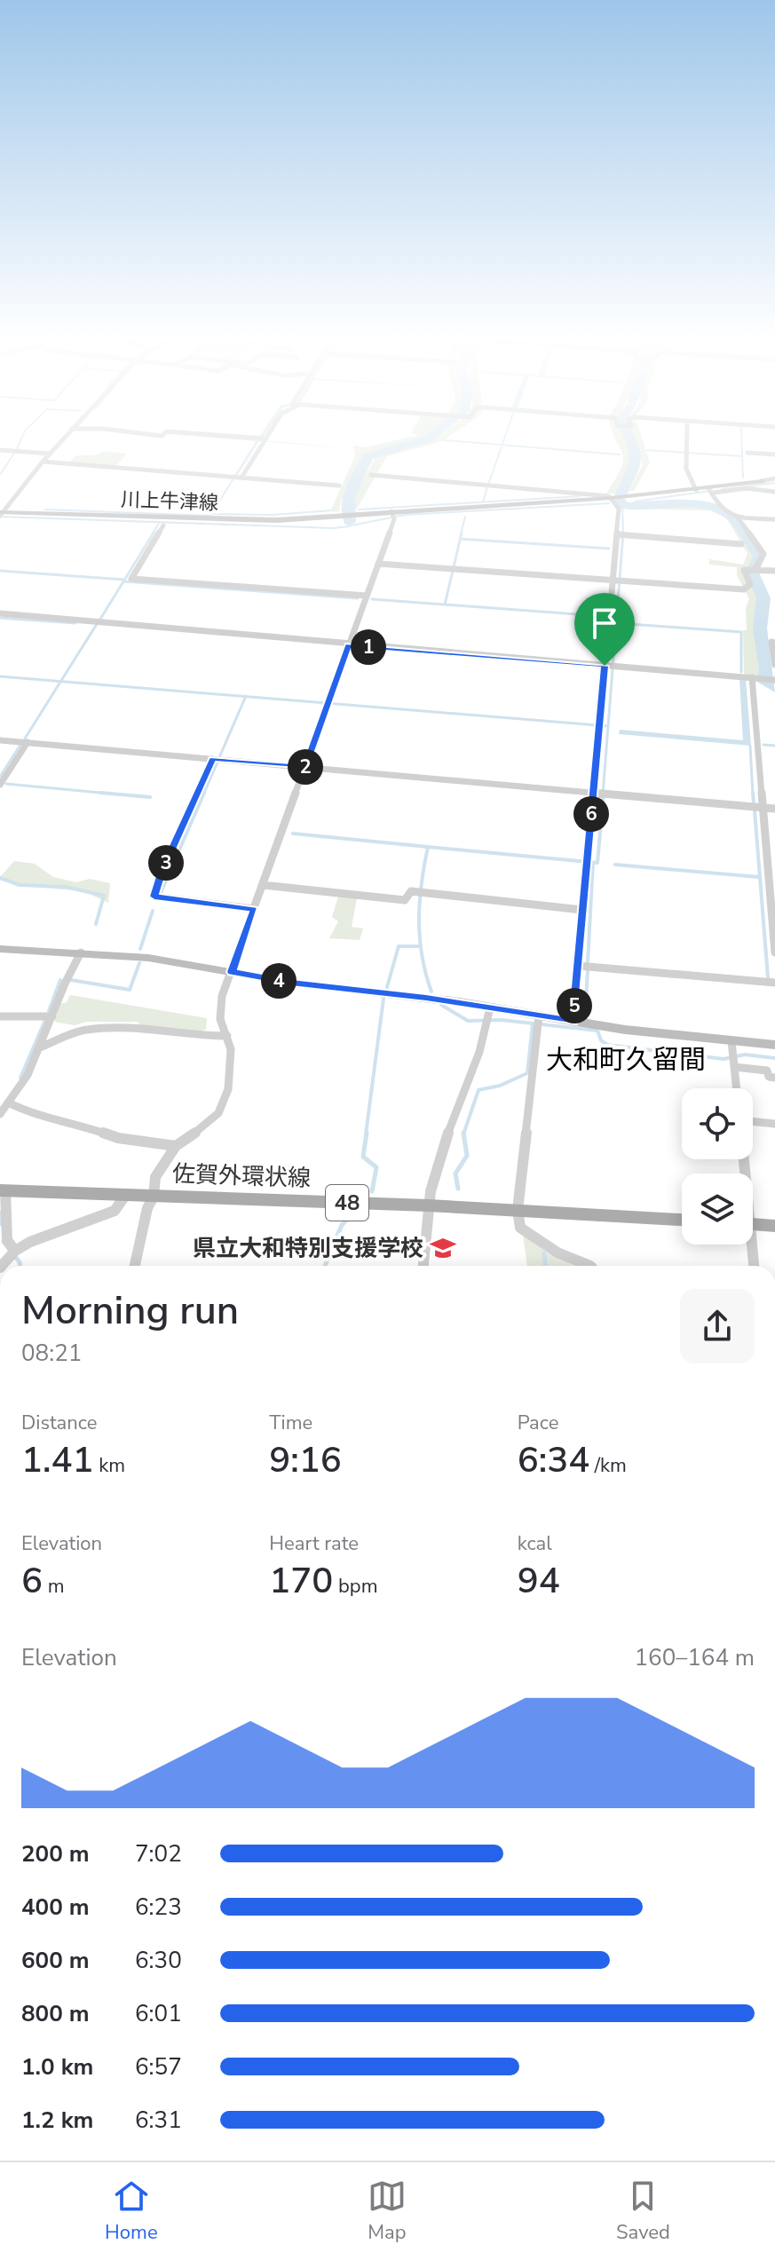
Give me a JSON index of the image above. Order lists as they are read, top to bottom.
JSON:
{
  "streets": {
    "main road": ["川上牛津線", "佐賀外環状線", "48"]
  },
  "districts": ["大和町久留間"],
  "places": {
    "school or university": ["県立大和特別支援学校"]
  },
  "page": {
    "pins": [
      "1",
      "2",
      "6",
      "3",
      "4",
      "5"
    ],
    "heading": ["Morning run", "08:21"],
    "stats": [
      ["Distance", "1.41 km"],
      ["Time", "9:16"],
      ["Pace", "6:34 /km"],
      ["Elevation", "6 m"],
      ["Heart rate", "170 bpm"],
      ["kcal", "94"]
    ],
    "chart": ["Elevation", "160–164 m"],
    "list": [
      {
        "name": "200 m",
        "note": "7:02"
      },
      {
        "name": "400 m",
        "note": "6:23"
      },
      {
        "name": "600 m",
        "note": "6:30"
      },
      {
        "name": "800 m",
        "note": "6:01"
      },
      {
        "name": "1.0 km",
        "note": "6:57"
      },
      {
        "name": "1.2 km",
        "note": "6:31"
      }
    ],
    "tabs": ["Home", "Map", "Saved"]
  }
}
